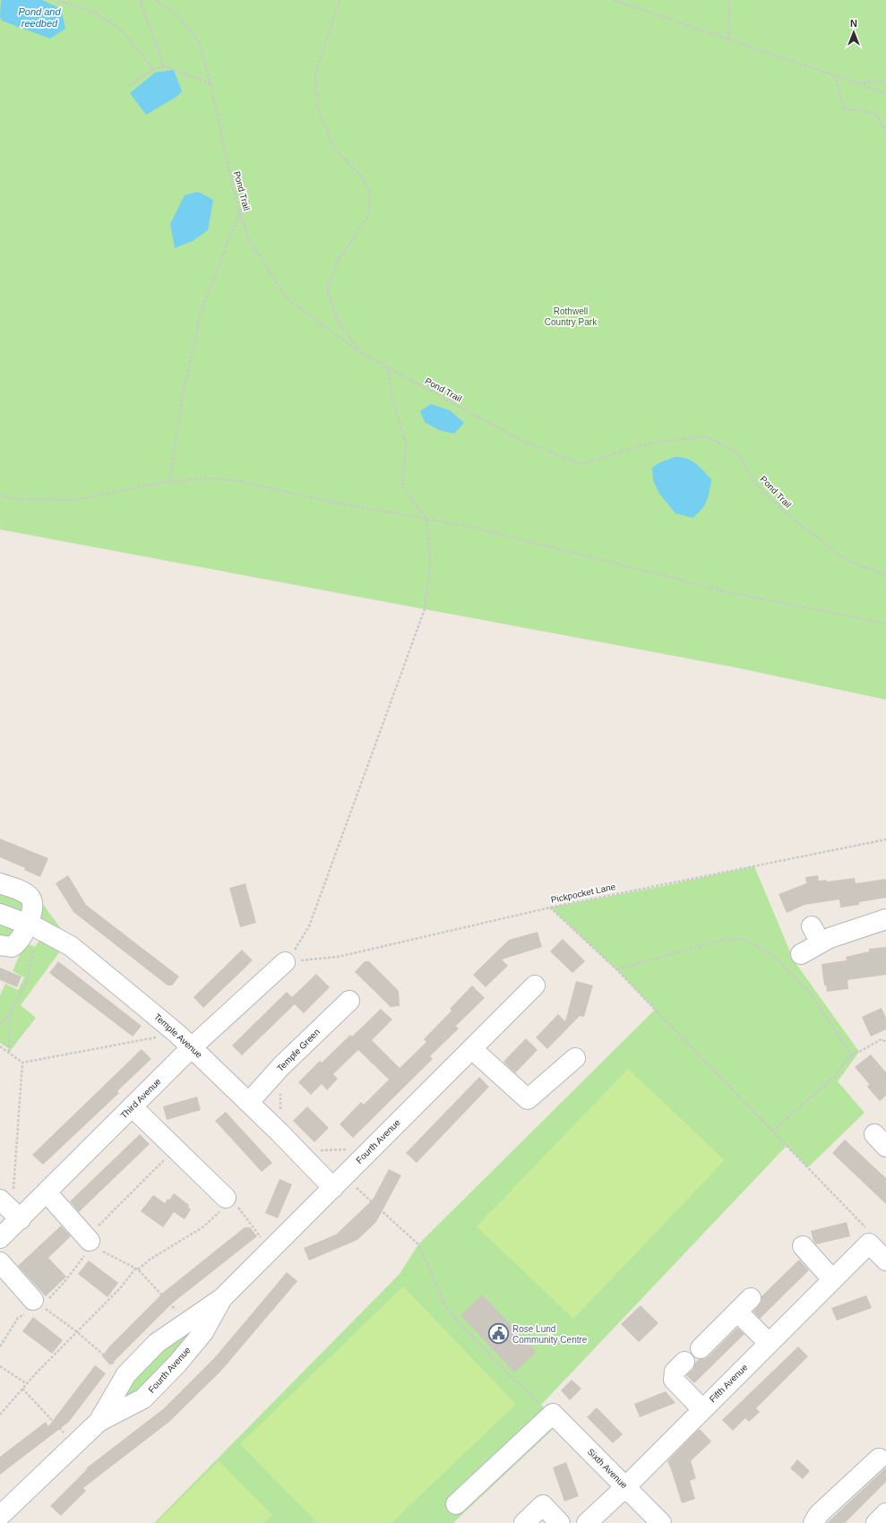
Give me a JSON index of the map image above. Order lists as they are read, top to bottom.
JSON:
{
  "streets": {
    "street": [
      "Temple Avenue",
      "Temple Green",
      "Third Avenue",
      "Fourth Avenue",
      "Fifth Avenue",
      "Sixth Avenue"
    ],
    "path": ["Pond Trail", "Pickpocket Lane"]
  },
  "crossings": [
    ["Pickpocket Lane", "Third Avenue"],
    ["Temple Avenue", "Temple Green"],
    ["Temple Avenue", "Third Avenue"],
    ["Temple Avenue", "Fourth Avenue"],
    ["Fifth Avenue", "Sixth Avenue"]
  ],
  "water": ["Pond and reedbed"],
  "parks": ["Rothwell Country Park"],
  "places": {
    "public building": ["Rose Lund Community Centre"]
  },
  "north": "top"
}
